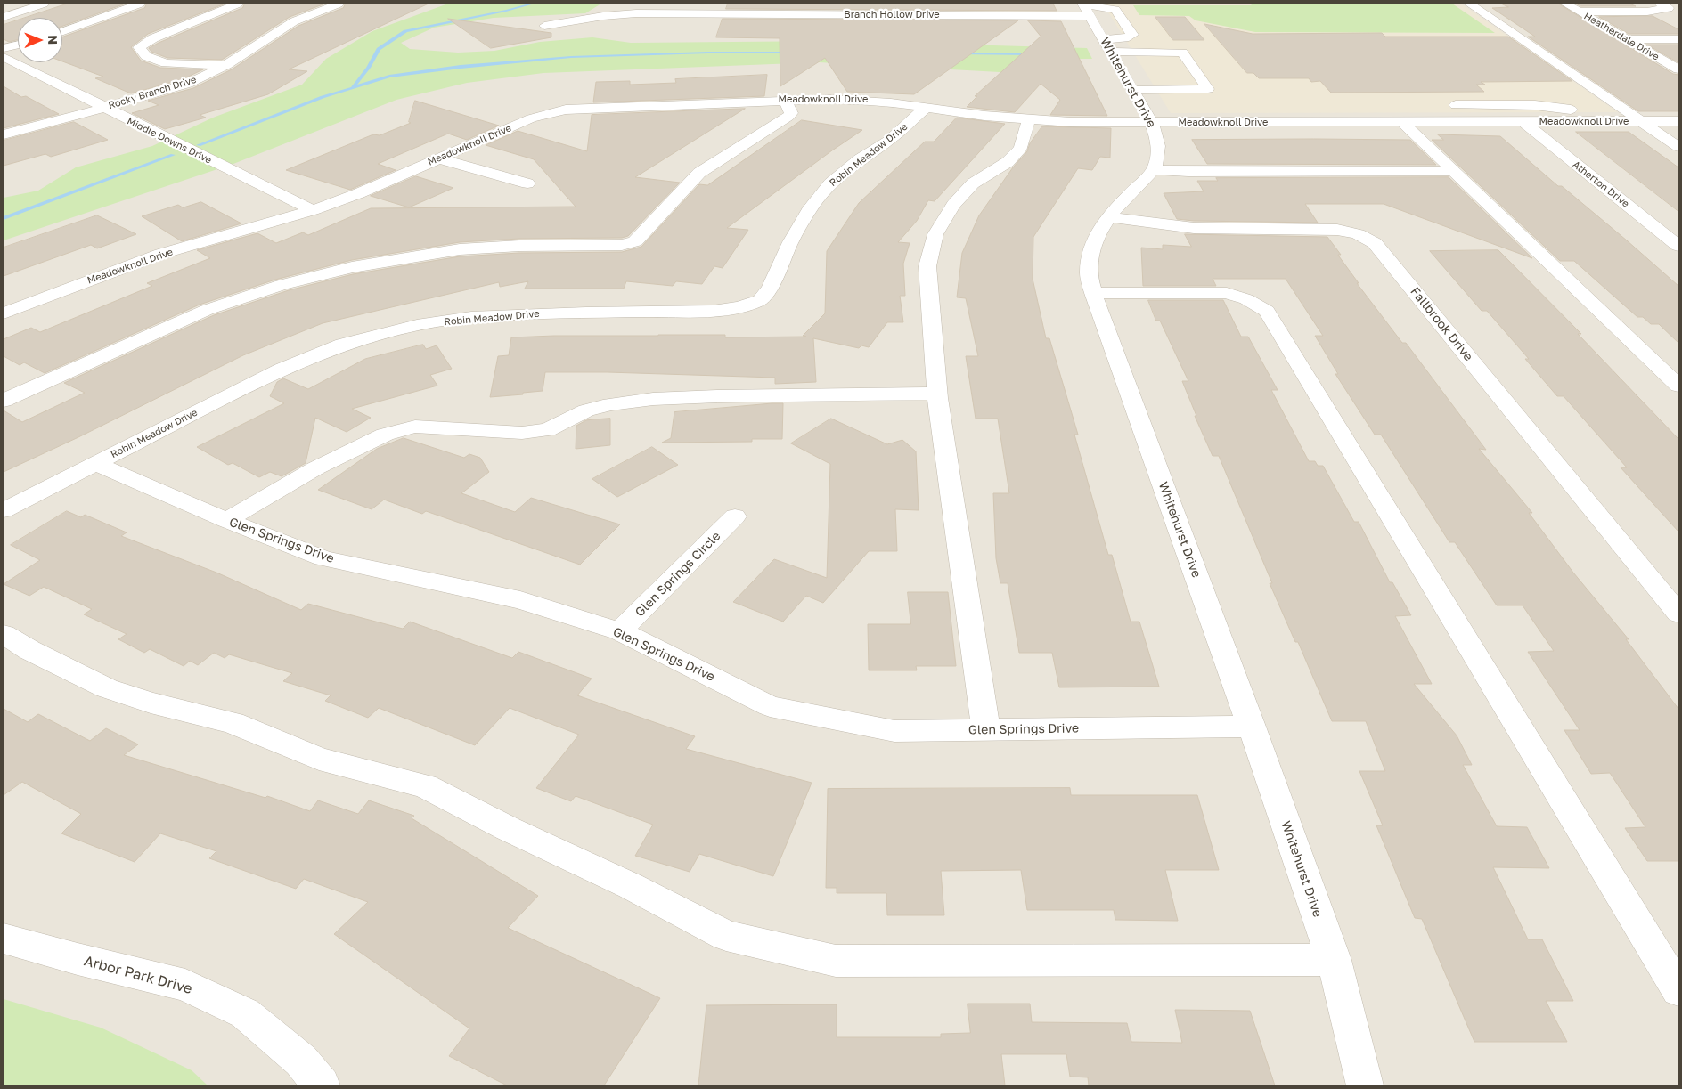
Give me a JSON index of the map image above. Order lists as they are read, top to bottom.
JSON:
{
  "streets": {
    "street": [
      "Branch Hollow Drive",
      "Heatherdale Drive",
      "Whitehurst Drive",
      "Rocky Branch Drive",
      "Meadowknoll Drive",
      "Middle Downs Drive",
      "Robin Meadow Drive",
      "Atherton Drive",
      "Fallbrook Drive",
      "Glen Springs Drive",
      "Glen Springs Circle",
      "Arbor Park Drive"
    ]
  },
  "crossings": [
    ["Branch Hollow Drive", "Whitehurst Drive"],
    ["Whitehurst Drive", "Meadowknoll Drive"],
    ["Whitehurst Drive", "Fallbrook Drive"],
    ["Whitehurst Drive", "Glen Springs Drive"],
    ["Rocky Branch Drive", "Middle Downs Drive"],
    ["Meadowknoll Drive", "Middle Downs Drive"],
    ["Meadowknoll Drive", "Robin Meadow Drive"],
    ["Meadowknoll Drive", "Atherton Drive"],
    ["Robin Meadow Drive", "Glen Springs Drive"],
    ["Glen Springs Drive", "Glen Springs Circle"]
  ],
  "north": "right"
}
